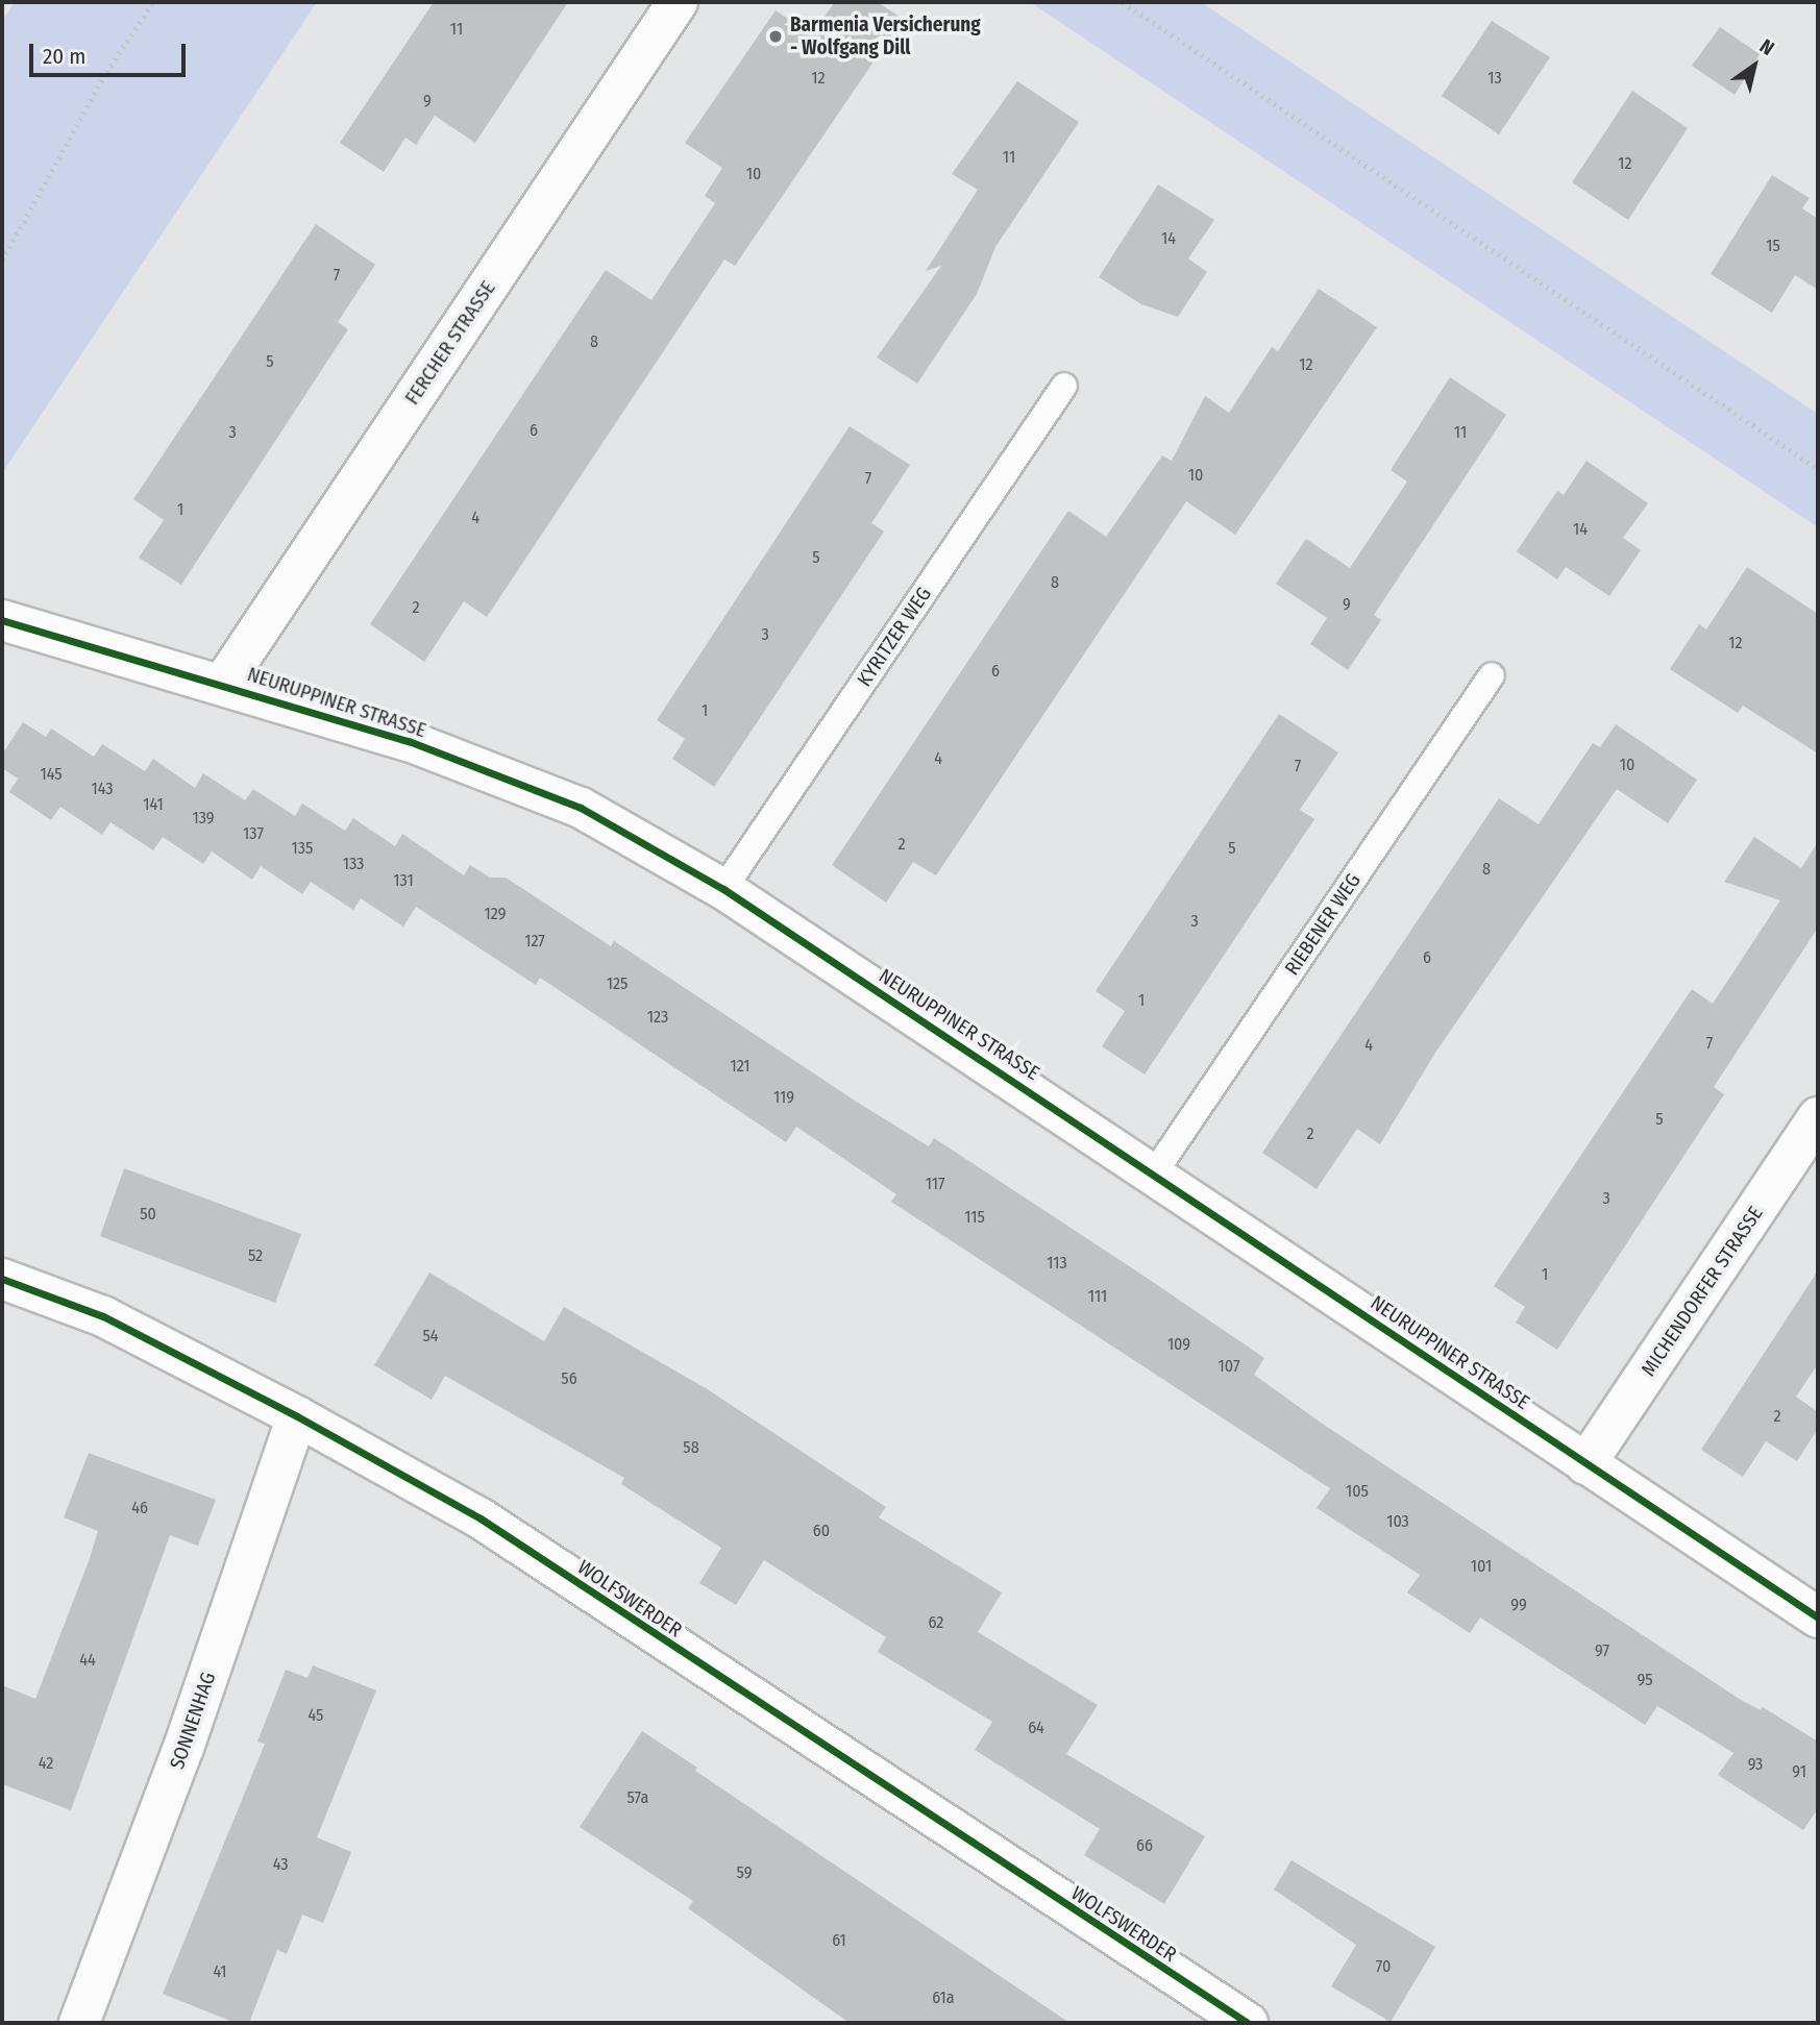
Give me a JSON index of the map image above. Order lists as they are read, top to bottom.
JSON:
{
  "streets": {
    "street": [
      "FERCHER STRASSE",
      "NEURUPPINER STRASSE",
      "MICHENDORFER STRASSE",
      "WOLFSWERDER",
      "SONNENHAG"
    ],
    "lane": ["KYRITZER WEG", "RIEBENER WEG"]
  },
  "crossings": [
    ["FERCHER STRASSE", "NEURUPPINER STRASSE"],
    ["KYRITZER WEG", "NEURUPPINER STRASSE"],
    ["NEURUPPINER STRASSE", "RIEBENER WEG"],
    ["NEURUPPINER STRASSE", "MICHENDORFER STRASSE"],
    ["WOLFSWERDER", "SONNENHAG"]
  ],
  "places": ["Barmenia Versicherung - Wolfgang Dill"],
  "house_numbers": [
    "11",
    "12",
    "13",
    "9",
    "11",
    "12",
    "10",
    "14",
    "15",
    "7",
    "8",
    "5",
    "12",
    "6",
    "3",
    "11",
    "10",
    "7",
    "1",
    "4",
    "14",
    "5",
    "8",
    "9",
    "2",
    "3",
    "12",
    "6",
    "1",
    "4",
    "10",
    "7",
    "145",
    "143",
    "141",
    "139",
    "137",
    "2",
    "135",
    "5",
    "133",
    "8",
    "131",
    "129",
    "3",
    "127",
    "6",
    "125",
    "1",
    "123",
    "7",
    "4",
    "121",
    "119",
    "5",
    "2",
    "117",
    "3",
    "50",
    "115",
    "52",
    "113",
    "1",
    "111",
    "54",
    "109",
    "107",
    "56",
    "2",
    "58",
    "105",
    "46",
    "103",
    "60",
    "101",
    "99",
    "62",
    "97",
    "44",
    "95",
    "45",
    "64",
    "42",
    "93",
    "91",
    "57a",
    "66",
    "43",
    "59",
    "61",
    "70",
    "41",
    "61a"
  ],
  "scale_bar": "20 m",
  "north": "top right"
}
